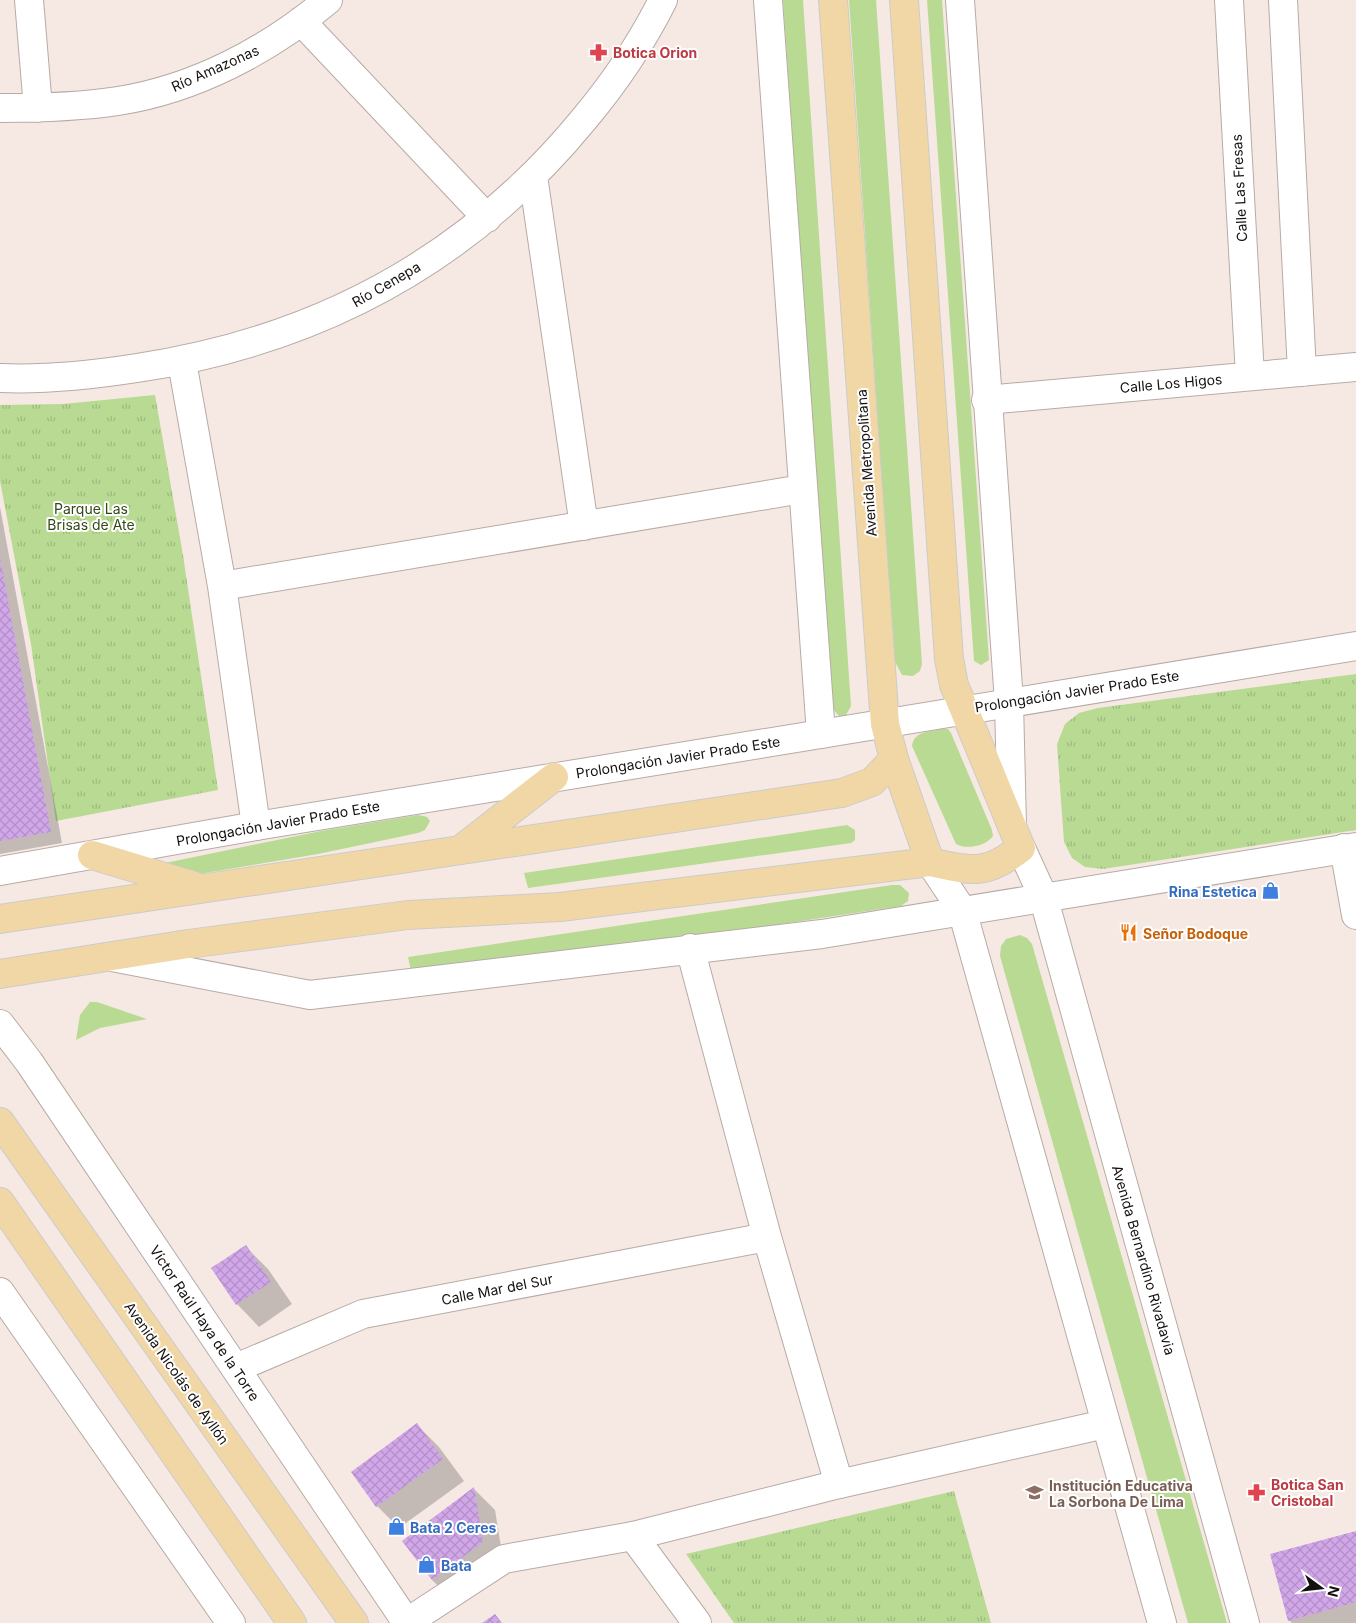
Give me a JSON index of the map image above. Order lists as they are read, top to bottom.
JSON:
{
  "streets": {
    "main road": ["Avenida Metropolitana", "Avenida Nicolás de Ayllón"],
    "street": [
      "Río Amazonas",
      "Calle Las Fresas",
      "Río Cenepa",
      "Calle Los Higos",
      "Prolongación Javier Prado Este",
      "Avenida Bernardino Rivadavia",
      "Calle Mar del Sur",
      "Víctor Raúl Haya de la Torre"
    ]
  },
  "crossings": [
    ["Calle Las Fresas", "Calle Los Higos"],
    ["Avenida Metropolitana", "Prolongación Javier Prado Este"],
    ["Calle Mar del Sur", "Víctor Raúl Haya de la Torre"]
  ],
  "parks": ["Parque Las Brisas de Ate"],
  "places": {
    "pharmacy": ["Botica Orion", "Botica San Cristobal"],
    "shop": ["Rina Estetica", "Bata 2 Ceres", "Bata"],
    "restaurant": ["Señor Bodoque"],
    "school or university": ["Institución Educativa La Sorbona De Lima"]
  },
  "north": "right"
}
